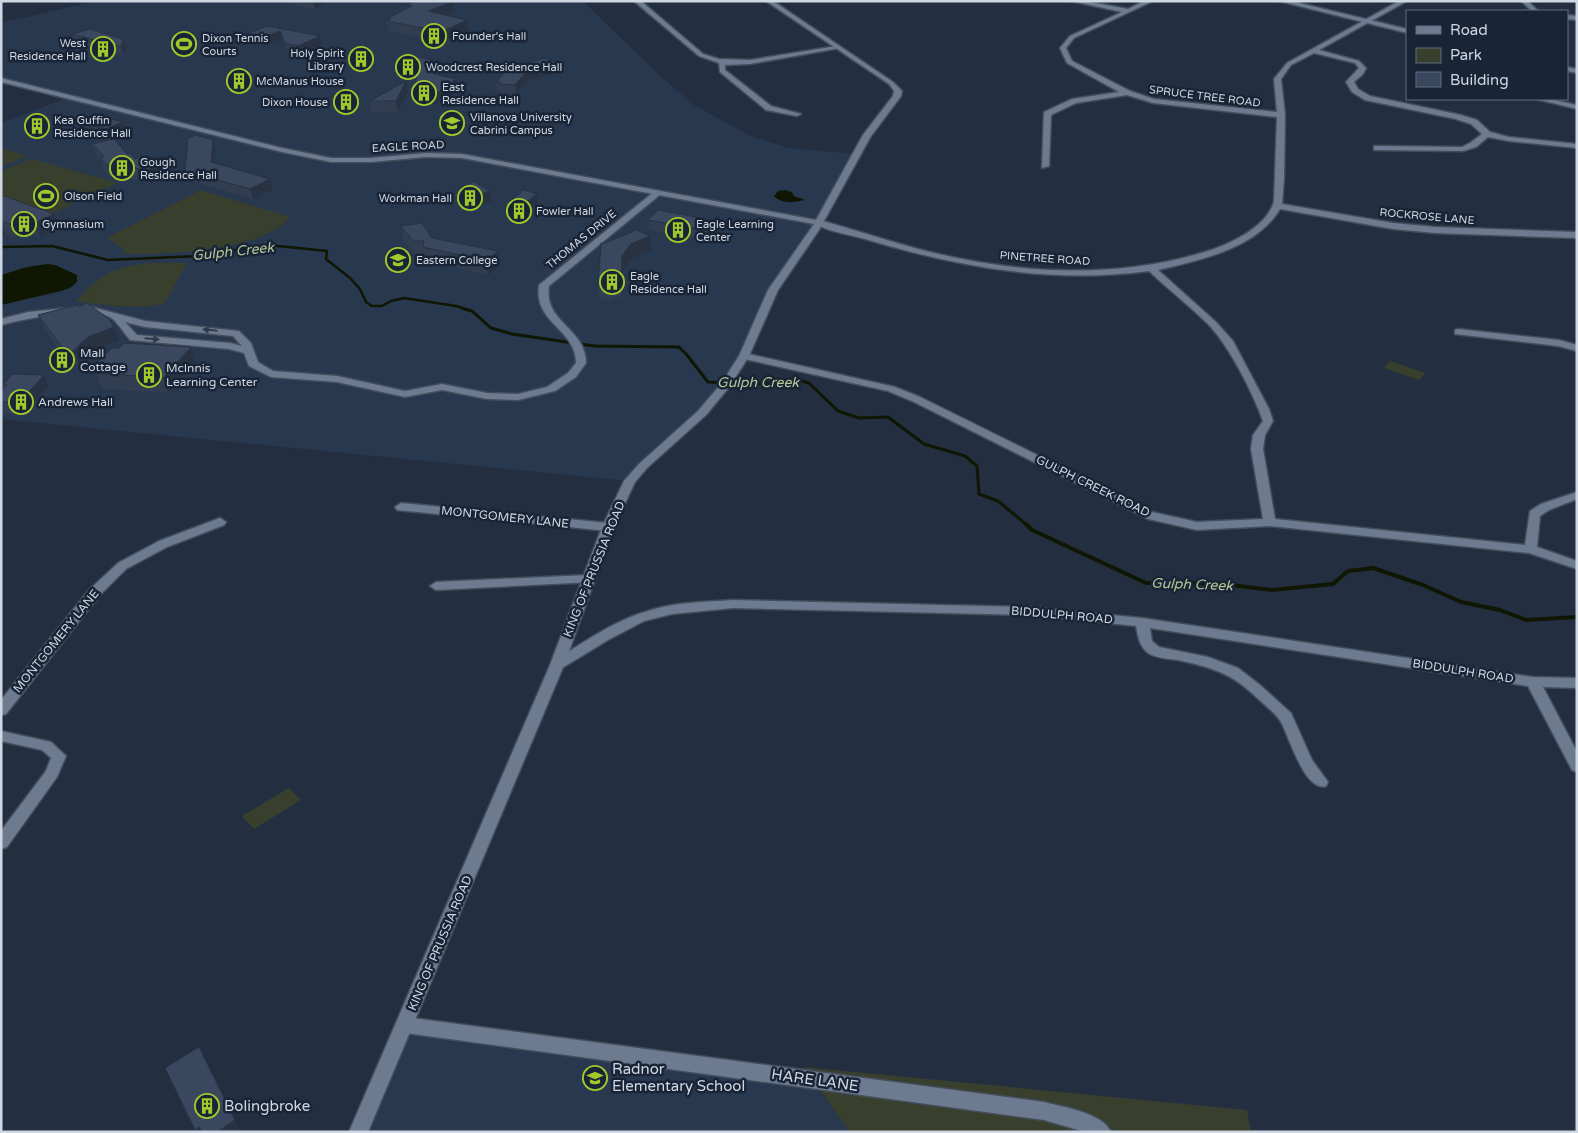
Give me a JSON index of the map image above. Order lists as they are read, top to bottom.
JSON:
{
  "streets": {
    "street": [
      "SPRUCE TREE ROAD",
      "EAGLE ROAD",
      "ROCKROSE LANE",
      "THOMAS DRIVE",
      "PINETREE ROAD",
      "GULPH CREEK ROAD",
      "MONTGOMERY LANE",
      "KING OF PRUSSIA ROAD",
      "BIDDULPH ROAD",
      "HARE LANE"
    ]
  },
  "crossings": [
    ["EAGLE ROAD", "THOMAS DRIVE"],
    ["EAGLE ROAD", "PINETREE ROAD"],
    ["EAGLE ROAD", "KING OF PRUSSIA ROAD"],
    ["ROCKROSE LANE", "PINETREE ROAD"],
    ["PINETREE ROAD", "KING OF PRUSSIA ROAD"],
    ["GULPH CREEK ROAD", "KING OF PRUSSIA ROAD"],
    ["MONTGOMERY LANE", "KING OF PRUSSIA ROAD"],
    ["KING OF PRUSSIA ROAD", "BIDDULPH ROAD"],
    ["KING OF PRUSSIA ROAD", "HARE LANE"]
  ],
  "water": ["Gulph Creek"],
  "places": {
    "building": [
      "Founder's Hall",
      "West Residence Hall",
      "Holy Spirit Library",
      "Woodcrest Residence Hall",
      "McManus House",
      "East Residence Hall",
      "Dixon House",
      "Kea Guffin Residence Hall",
      "Gough Residence Hall",
      "Workman Hall",
      "Fowler Hall",
      "Gymnasium",
      "Eagle Learning Center",
      "Eagle Residence Hall",
      "Mall Cottage",
      "McInnis Learning Center",
      "Andrews Hall",
      "Bolingbroke"
    ],
    "sports": ["Dixon Tennis Courts", "Olson Field"],
    "school or university": ["Villanova University Cabrini Campus", "Eastern College", "Radnor Elementary School"]
  },
  "legend": ["Road", "Park", "Building"]
}
